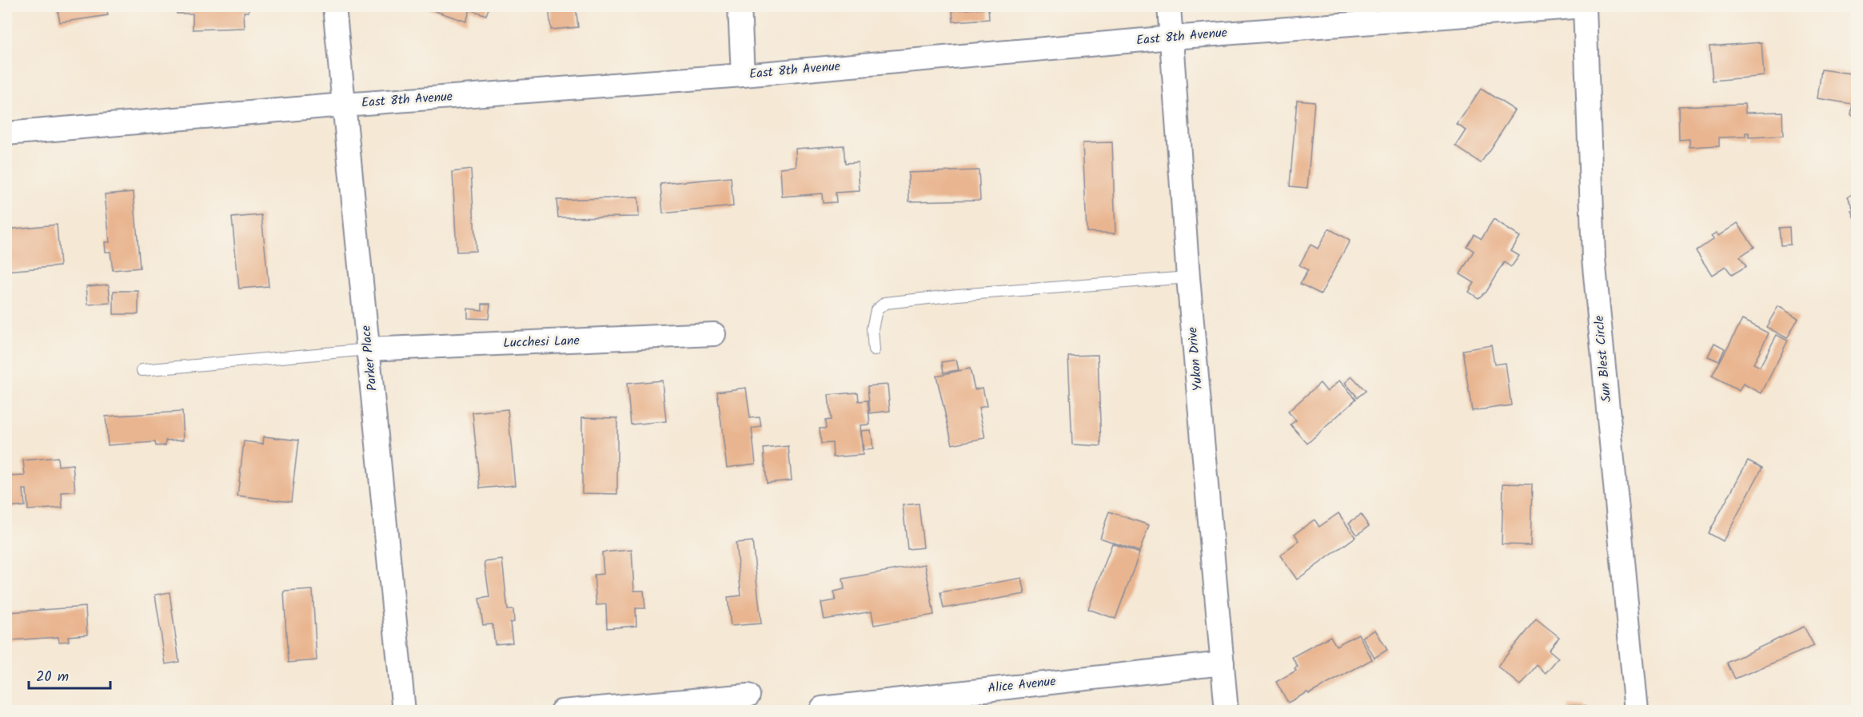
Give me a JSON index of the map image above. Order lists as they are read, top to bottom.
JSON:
{
  "streets": {
    "street": [
      "East 8th Avenue",
      "Lucchesi Lane",
      "Parker Place",
      "Yukon Drive",
      "Sun Blest Circle",
      "Alice Avenue"
    ]
  },
  "crossings": [
    ["East 8th Avenue", "Parker Place"],
    ["East 8th Avenue", "Yukon Drive"],
    ["East 8th Avenue", "Sun Blest Circle"],
    ["Lucchesi Lane", "Parker Place"],
    ["Yukon Drive", "Alice Avenue"]
  ],
  "scale_bar": "20 m"
}
